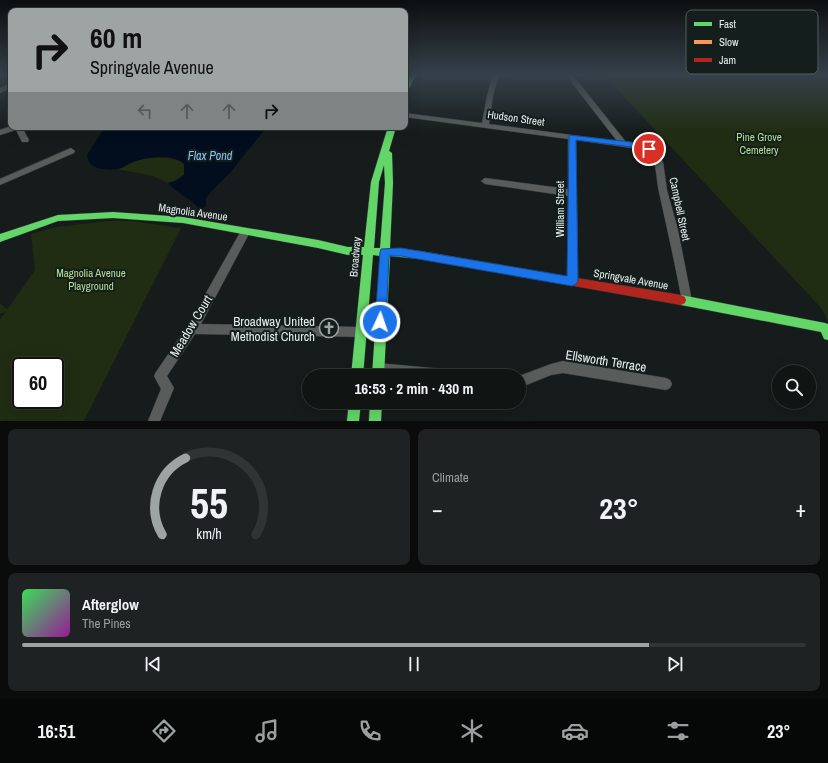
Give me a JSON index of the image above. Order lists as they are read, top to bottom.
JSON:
{
  "streets": {
    "street": [
      "Hudson Street",
      "William Street",
      "Campbell Street",
      "Magnolia Avenue",
      "Broadway",
      "Springvale Avenue",
      "Meadow Court",
      "Ellsworth Terrace"
    ]
  },
  "crossings": [
    ["Hudson Street", "William Street"],
    ["Hudson Street", "Campbell Street"],
    ["William Street", "Springvale Avenue"],
    ["Campbell Street", "Springvale Avenue"],
    ["Magnolia Avenue", "Broadway"],
    ["Magnolia Avenue", "Springvale Avenue"],
    ["Magnolia Avenue", "Meadow Court"],
    ["Broadway", "Springvale Avenue"]
  ],
  "water": ["Flax Pond"],
  "parks": ["Pine Grove Cemetery", "Magnolia Avenue Playground"],
  "places": {
    "church": ["Broadway United Methodist Church"]
  },
  "legend": ["Fast", "Slow", "Jam"],
  "page": {
    "turn": ["60 m", "Springvale Avenue"],
    "limit": "60",
    "trip": "16:53 · 2 min · 430 m",
    "tile": "Climate",
    "heat": ["−", "23°", "+"],
    "song": ["Afterglow", "The Pines"],
    "tabs": ["16:51", "23°"],
    "gauge": ["55", "km/h"]
  }
}
